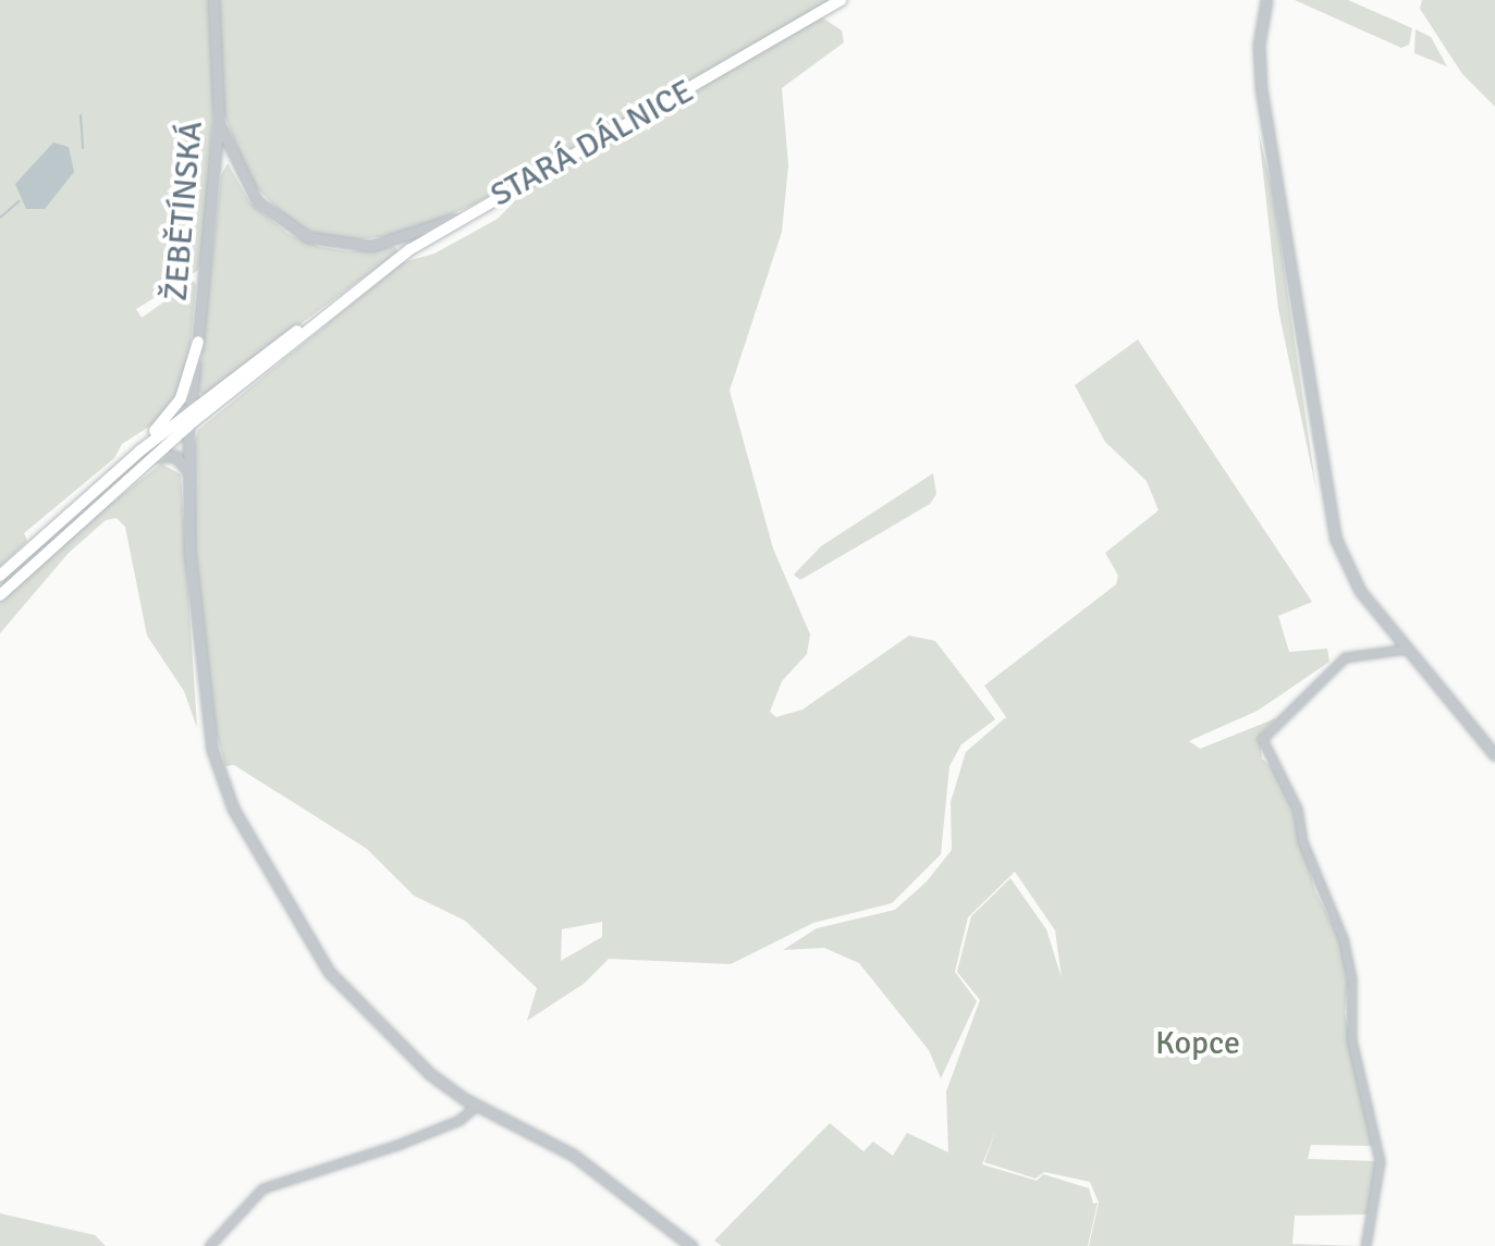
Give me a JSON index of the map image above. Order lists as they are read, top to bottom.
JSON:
{
  "streets": {
    "main road": ["STARÁ DÁLNICE"],
    "street": ["ŽEBĚTÍNSKÁ"]
  },
  "crossings": [
    ["STARÁ DÁLNICE", "ŽEBĚTÍNSKÁ"]
  ],
  "parks": ["Kopce"]
}
